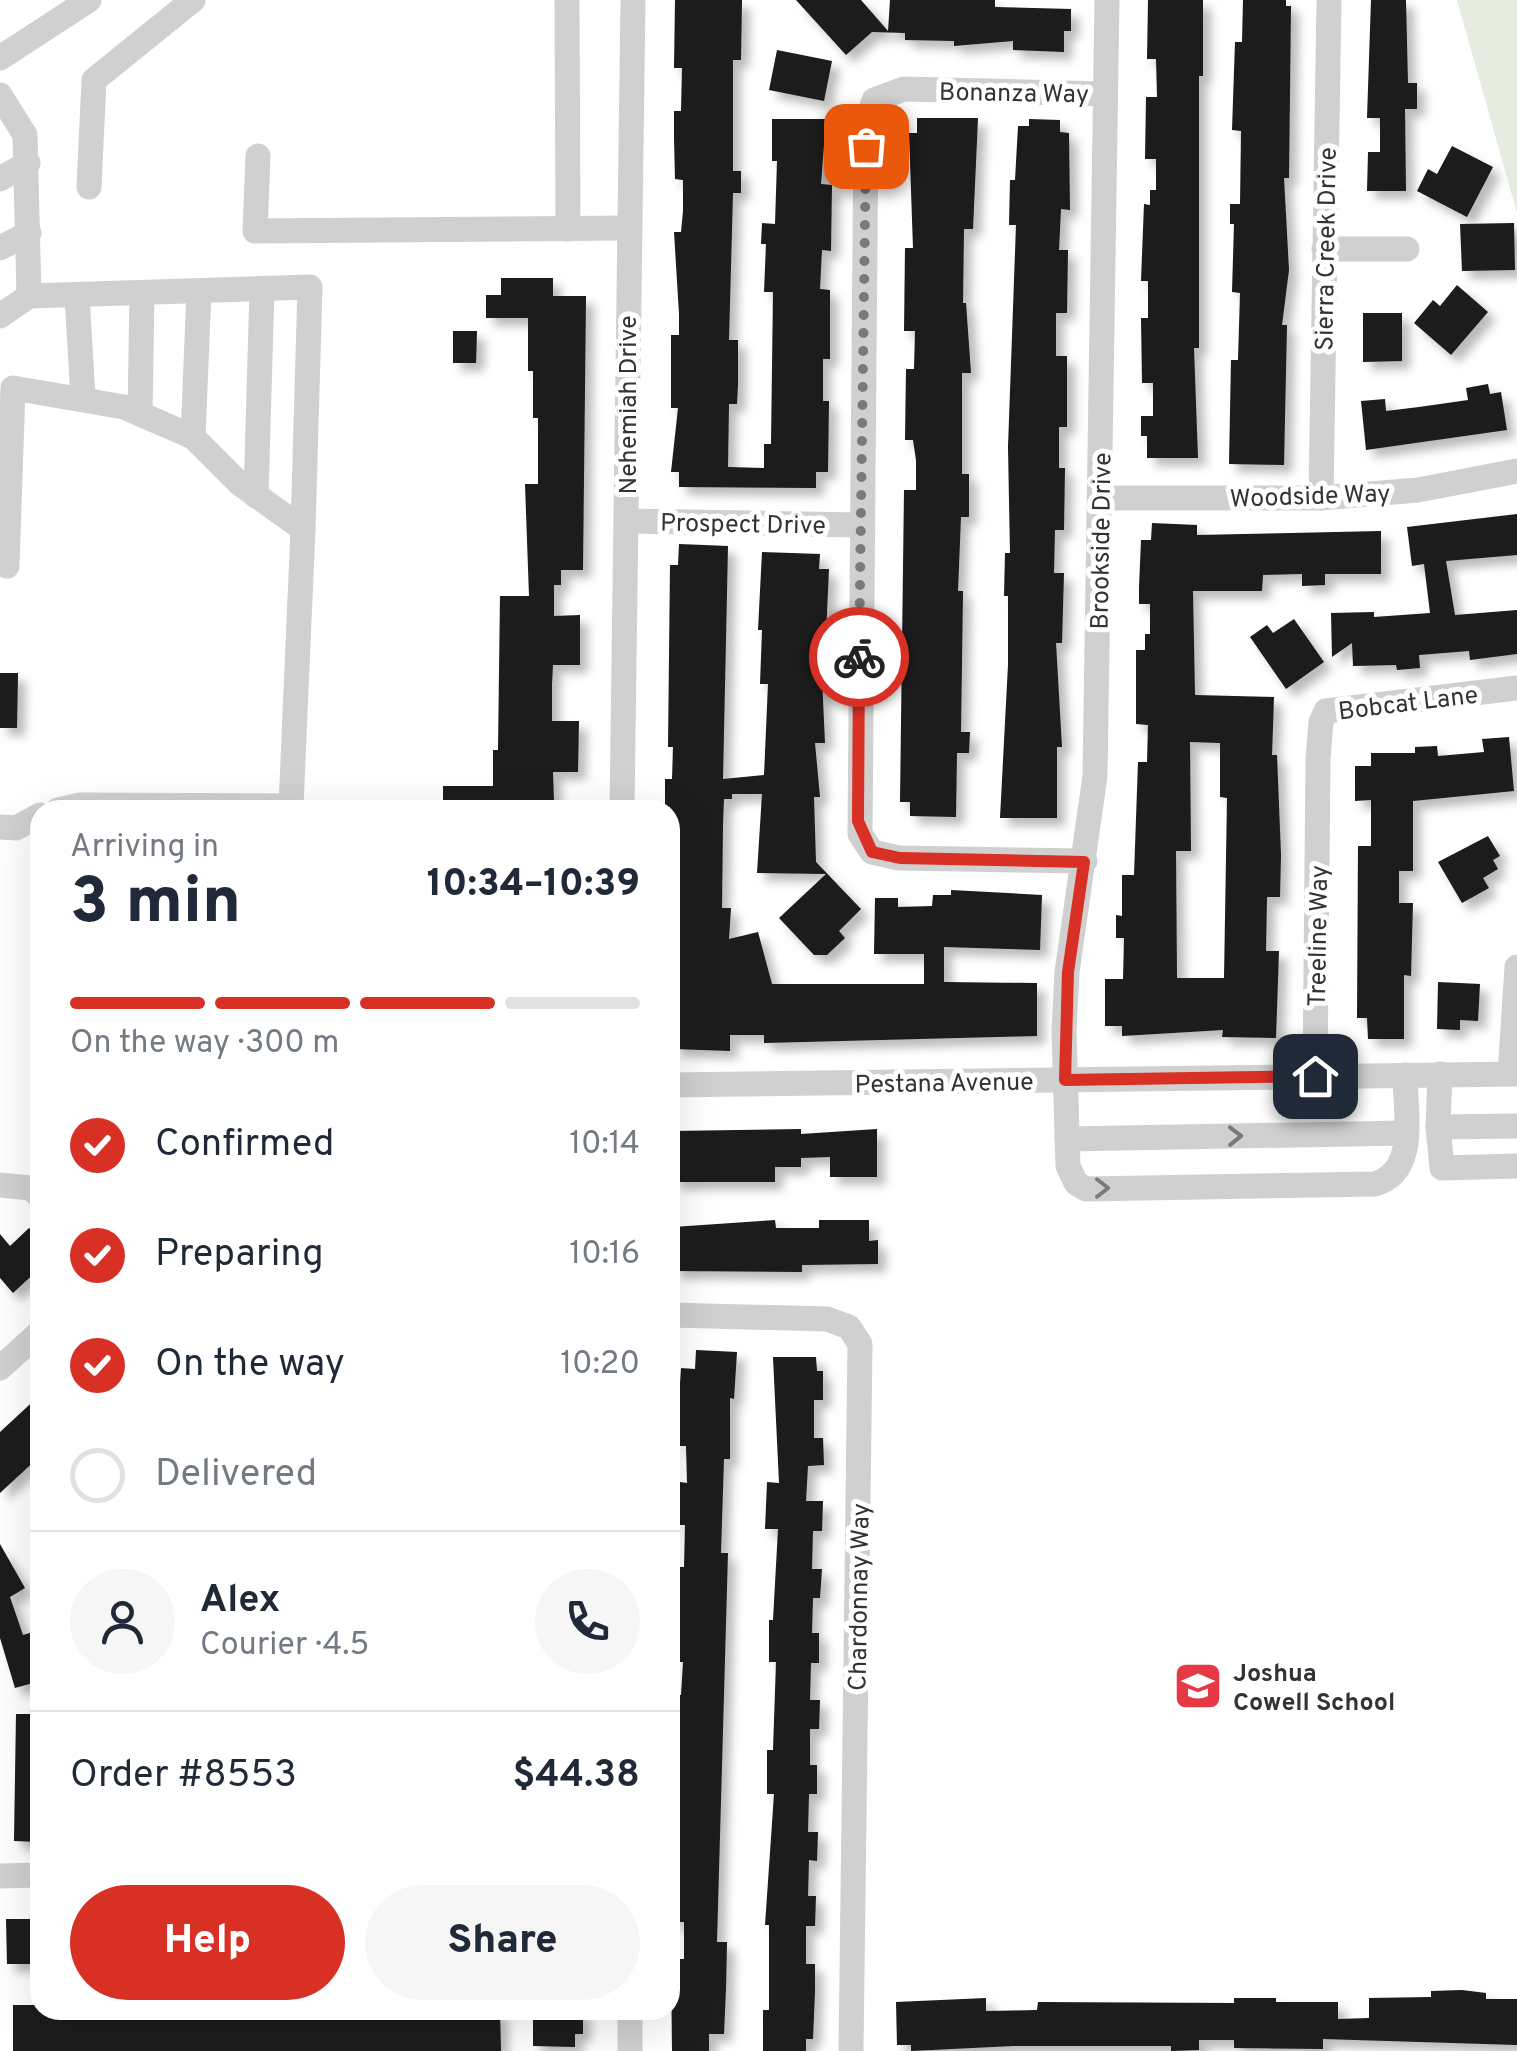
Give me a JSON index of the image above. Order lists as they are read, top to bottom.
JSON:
{
  "streets": {
    "street": [
      "Bonanza Way",
      "Sierra Creek Drive",
      "Nehemiah Drive",
      "Woodside Way",
      "Prospect Drive",
      "Brookside Drive",
      "Bobcat Lane",
      "Treeline Way",
      "Pestana Avenue",
      "Chardonnay Way"
    ]
  },
  "crossings": [
    ["Bonanza Way", "Prospect Drive"],
    ["Bonanza Way", "Brookside Drive"],
    ["Sierra Creek Drive", "Woodside Way"],
    ["Nehemiah Drive", "Prospect Drive"],
    ["Woodside Way", "Brookside Drive"],
    ["Brookside Drive", "Pestana Avenue"],
    ["Bobcat Lane", "Treeline Way"],
    ["Treeline Way", "Pestana Avenue"]
  ],
  "places": {
    "school or university": ["Joshua Cowell School"]
  },
  "page": {
    "heading": ["3 min", "Arriving in", "10:34–10:39"],
    "panel": [
      "Alex",
      "Courier · 4.5",
      "Order #8553",
      "$44.38"
    ],
    "bar": "On the way · 300 m",
    "list": [
      ["Confirmed", "10:14"],
      ["Preparing", "10:16"],
      ["On the way", "10:20"],
      "Delivered"
    ],
    "buttons": ["Help", "Share"]
  }
}
